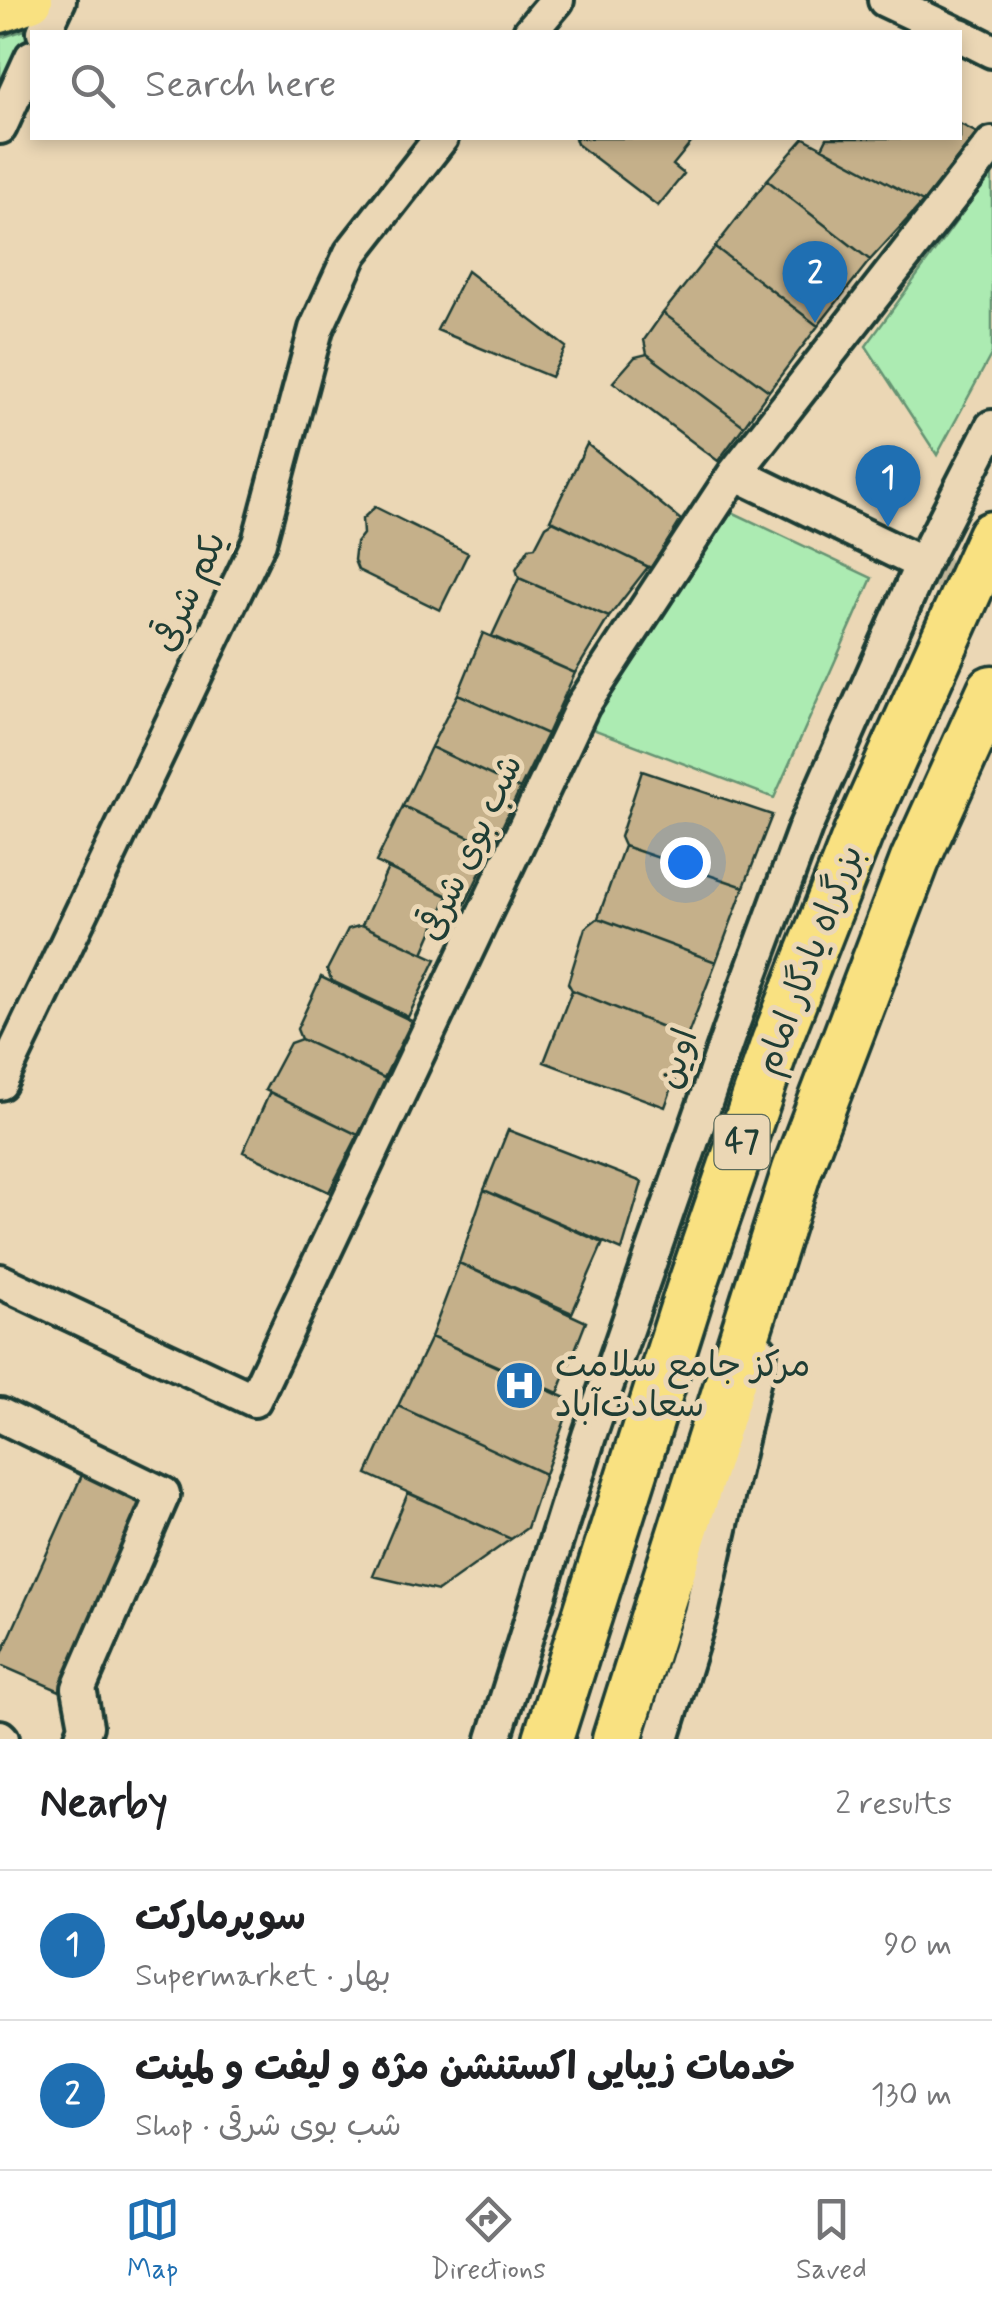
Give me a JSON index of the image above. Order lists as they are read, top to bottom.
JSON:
{
  "streets": {
    "highway": ["بزرگراه یادگار امام", "47"],
    "street": ["یکم شرقی", "شب بوی شرقی", "اوین"]
  },
  "places": {
    "hospital": ["مرکز جامع سلامت سعادت‌آباد"]
  },
  "page": {
    "search": "Search here",
    "pins": ["2", "1"],
    "heading": ["Nearby", "2 results"],
    "list": [
      {
        "mark": "1",
        "name": "سوپرمارکت",
        "note": "Supermarket · بهار",
        "value": "90 m"
      },
      {
        "mark": "2",
        "name": "خدمات زیبایی اکستنشن مژه و لیفت و لمینت",
        "note": "Shop · شب بوی شرقی",
        "value": "130 m"
      }
    ],
    "nav": ["Map", "Directions", "Saved"]
  }
}
